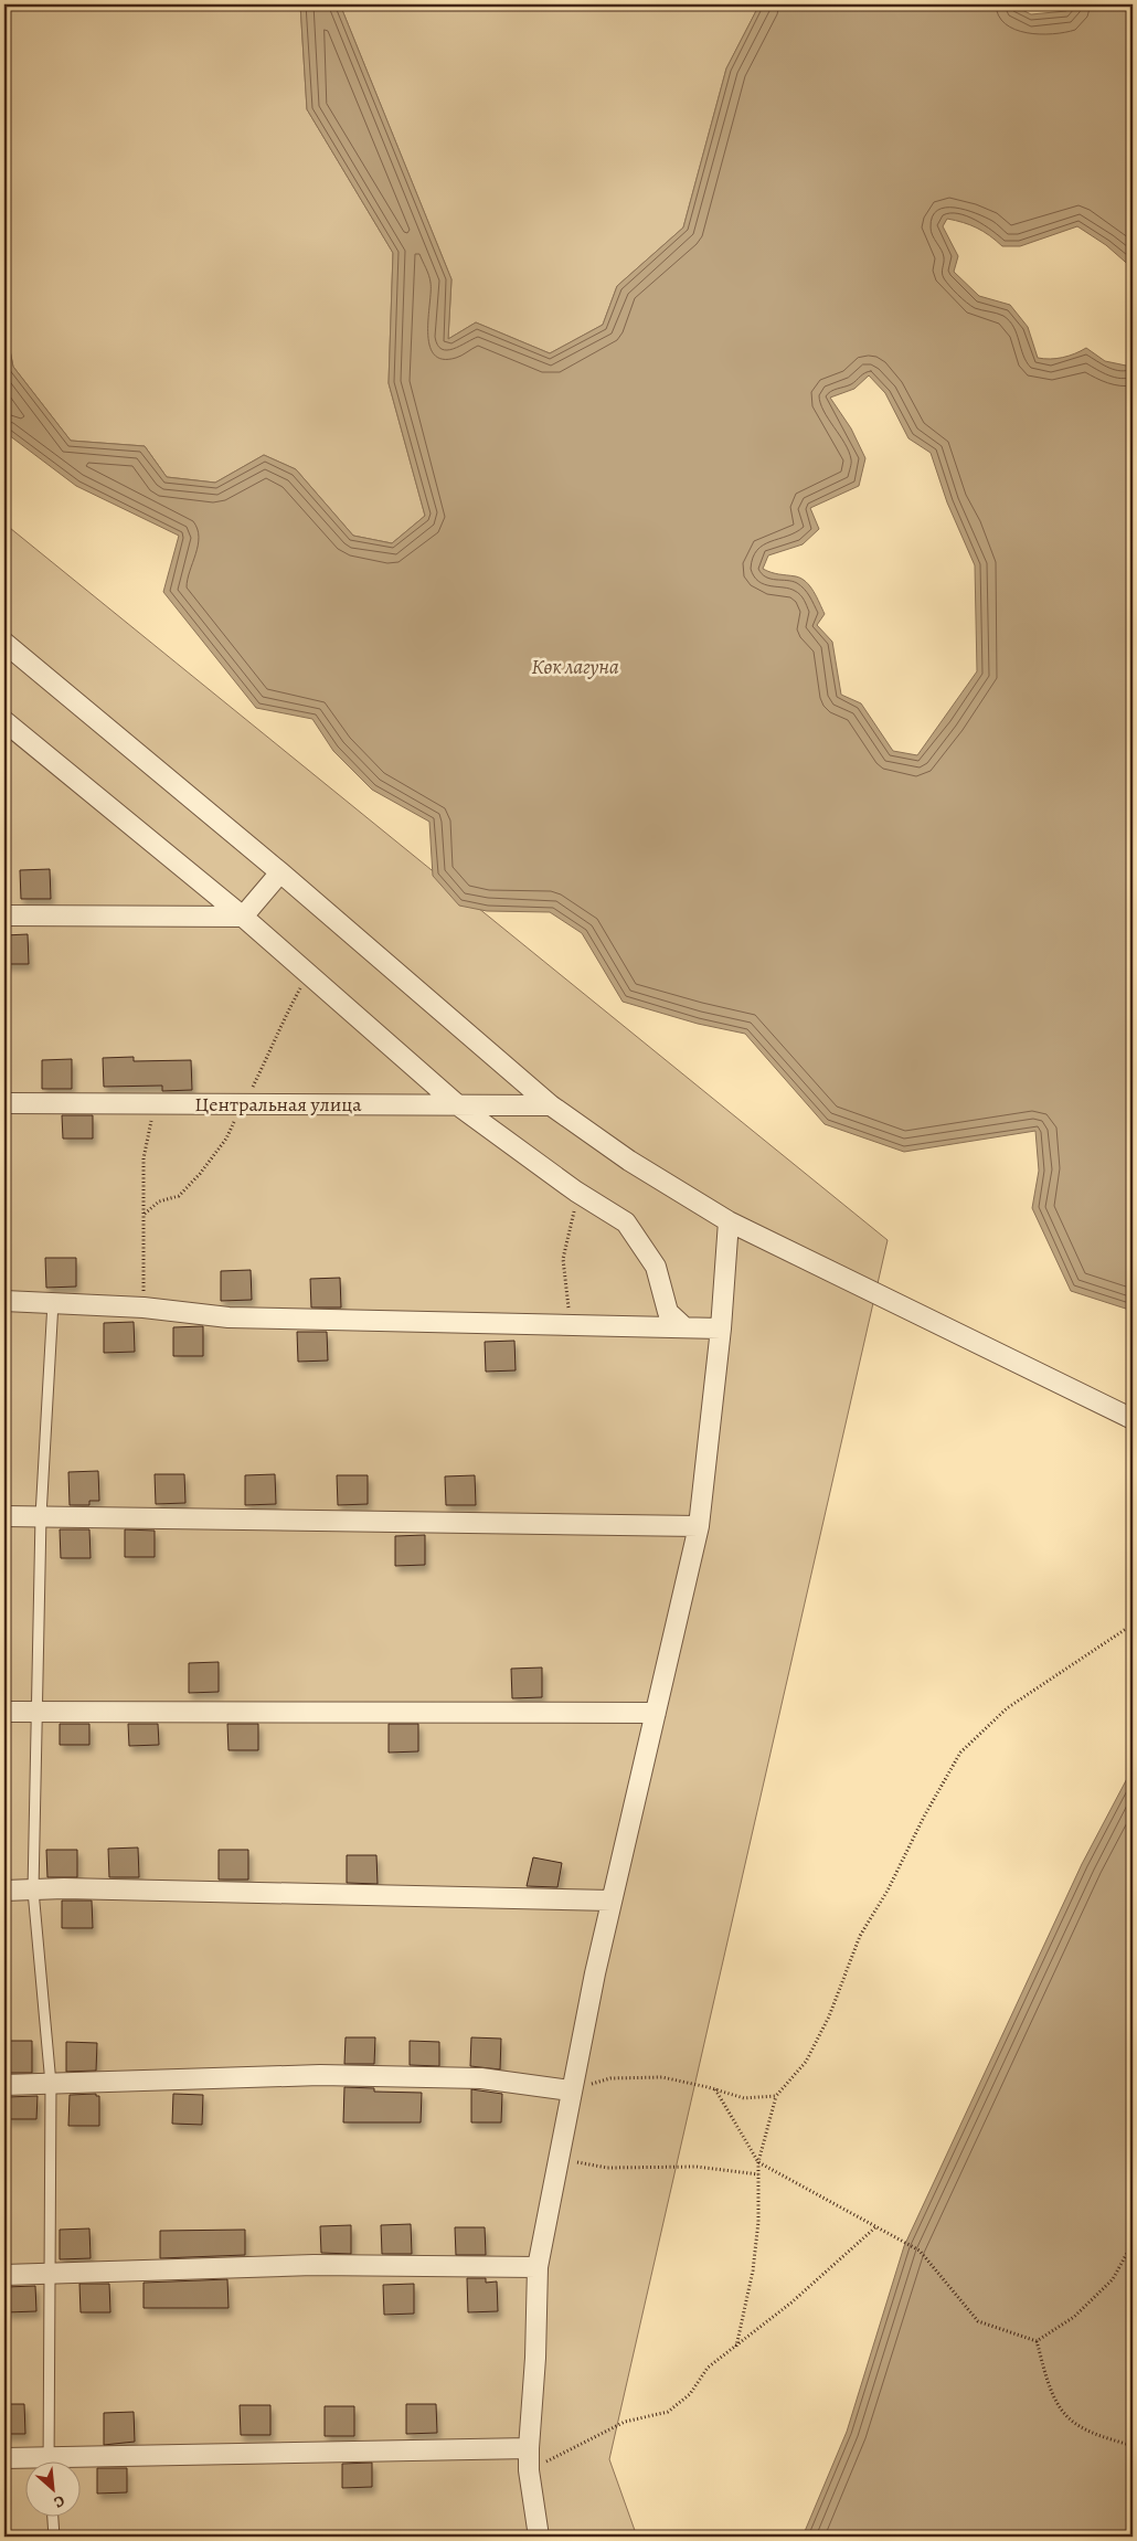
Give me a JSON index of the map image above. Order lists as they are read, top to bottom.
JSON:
{
  "streets": {
    "street": ["Центральная улица"]
  },
  "water": ["Көк лагуна"],
  "north": "bottom right"
}
